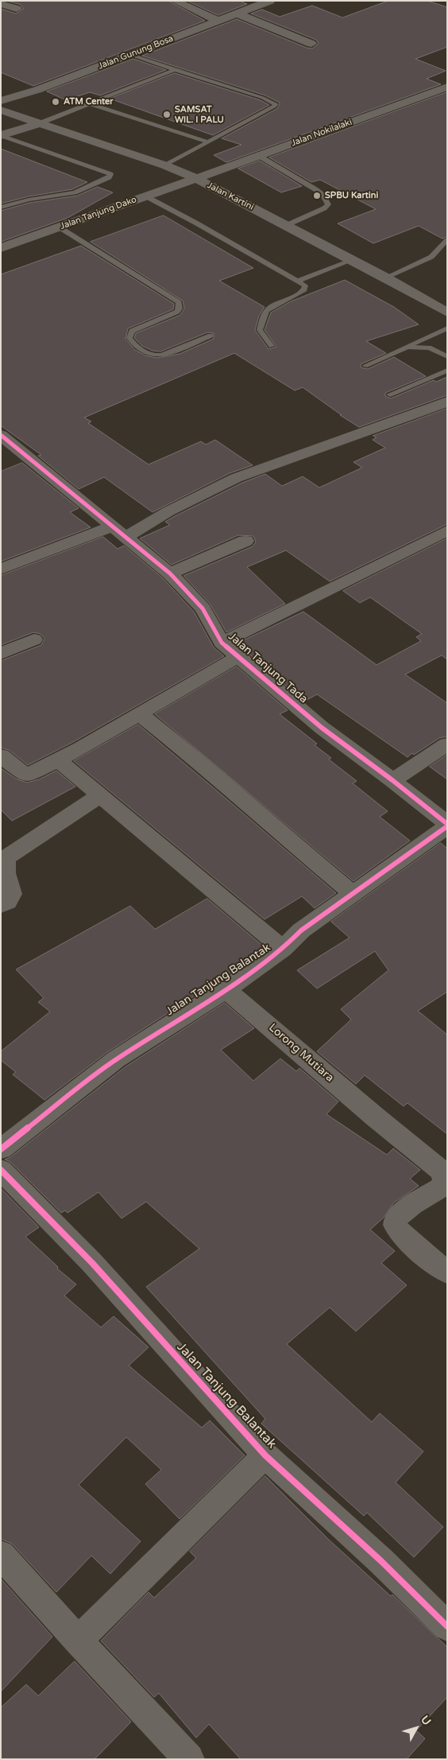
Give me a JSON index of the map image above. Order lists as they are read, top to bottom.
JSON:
{
  "streets": {
    "street": [
      "Jalan Gunung Bosa",
      "Jalan Nokilalaki",
      "Jalan Kartini",
      "Jalan Tanjung Dako",
      "Jalan Tanjung Tada",
      "Jalan Tanjung Balantak",
      "Lorong Mutiara"
    ]
  },
  "crossings": [
    ["Jalan Nokilalaki", "Jalan Kartini"],
    ["Jalan Nokilalaki", "Jalan Tanjung Dako"],
    ["Jalan Kartini", "Jalan Tanjung Dako"],
    ["Jalan Tanjung Tada", "Jalan Tanjung Balantak"],
    ["Jalan Tanjung Balantak", "Lorong Mutiara"]
  ],
  "places": ["ATM Center", "SAMSAT WIL. I PALU", "SPBU Kartini"],
  "north": "top right"
}
